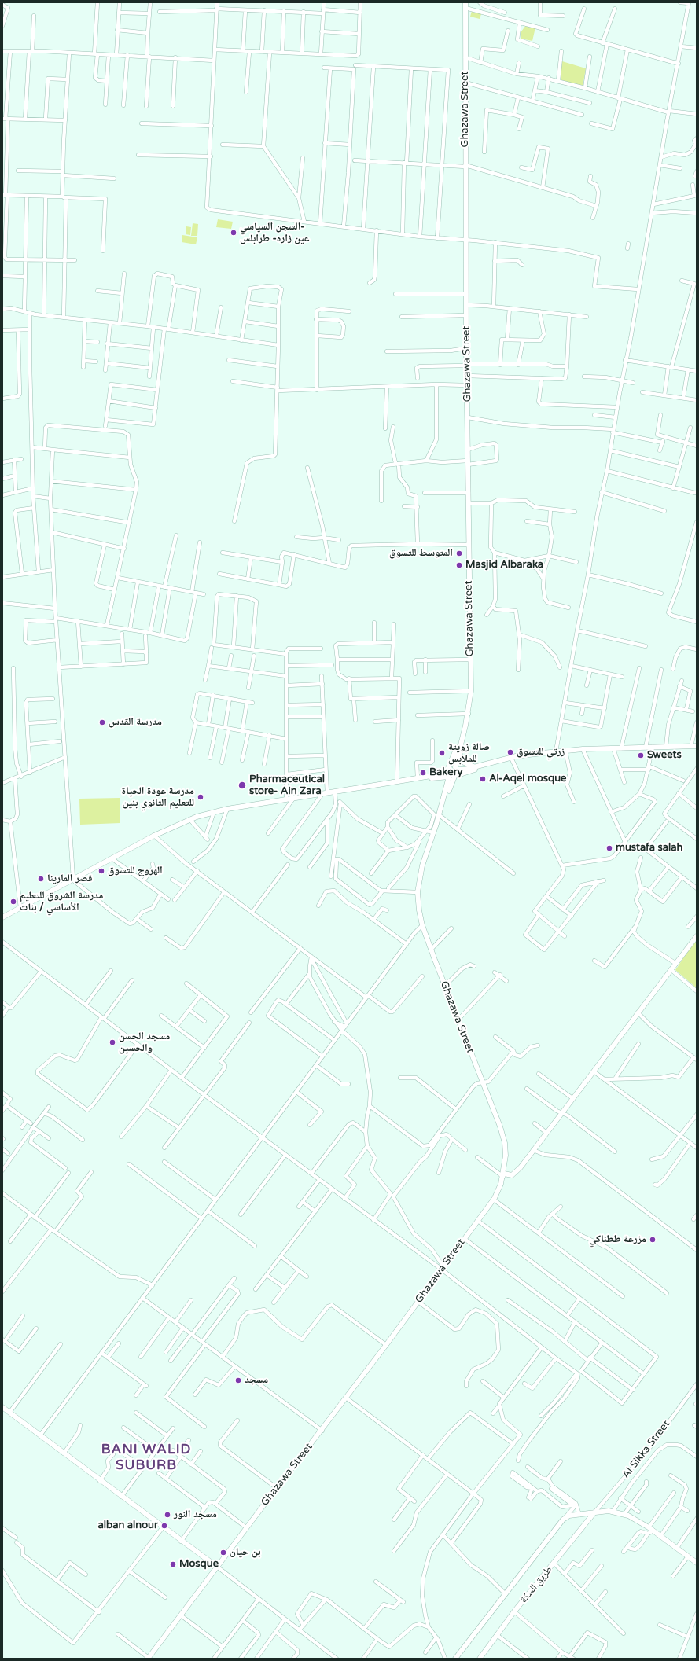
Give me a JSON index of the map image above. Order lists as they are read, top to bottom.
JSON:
{
  "streets": {
    "main road": ["Ghazawa Street", "طريق السكة"],
    "street": ["Al Sikka Street"]
  },
  "crossings": [
    ["Al Sikka Street", "طريق السكة"]
  ],
  "districts": ["BANI WALID SUBURB"],
  "places": [
    "السجن السياسي- عين زاره- طرابلس",
    "المتوسط للتسوق",
    "Masjid Albaraka",
    "مدرسة القدس",
    "زرتي للتسوق",
    "صالة زويتة للملابس",
    "Sweets",
    "Bakery",
    "Al-Aqel mosque",
    "Pharmaceutical store- Ain Zara",
    "مدرسة عودة الحياة للتعليم الثانوي بنين",
    "mustafa salah",
    "الهروج للتسوق",
    "قصر المارينا",
    "مدرسة الشروق للتعليم الأساسي / بنات",
    "مسجد الحسن والحسين",
    "مزرعة ططناكي",
    "مسجد",
    "مسجد النور",
    "alban alnour",
    "بن حيان",
    "Mosque"
  ]
}
